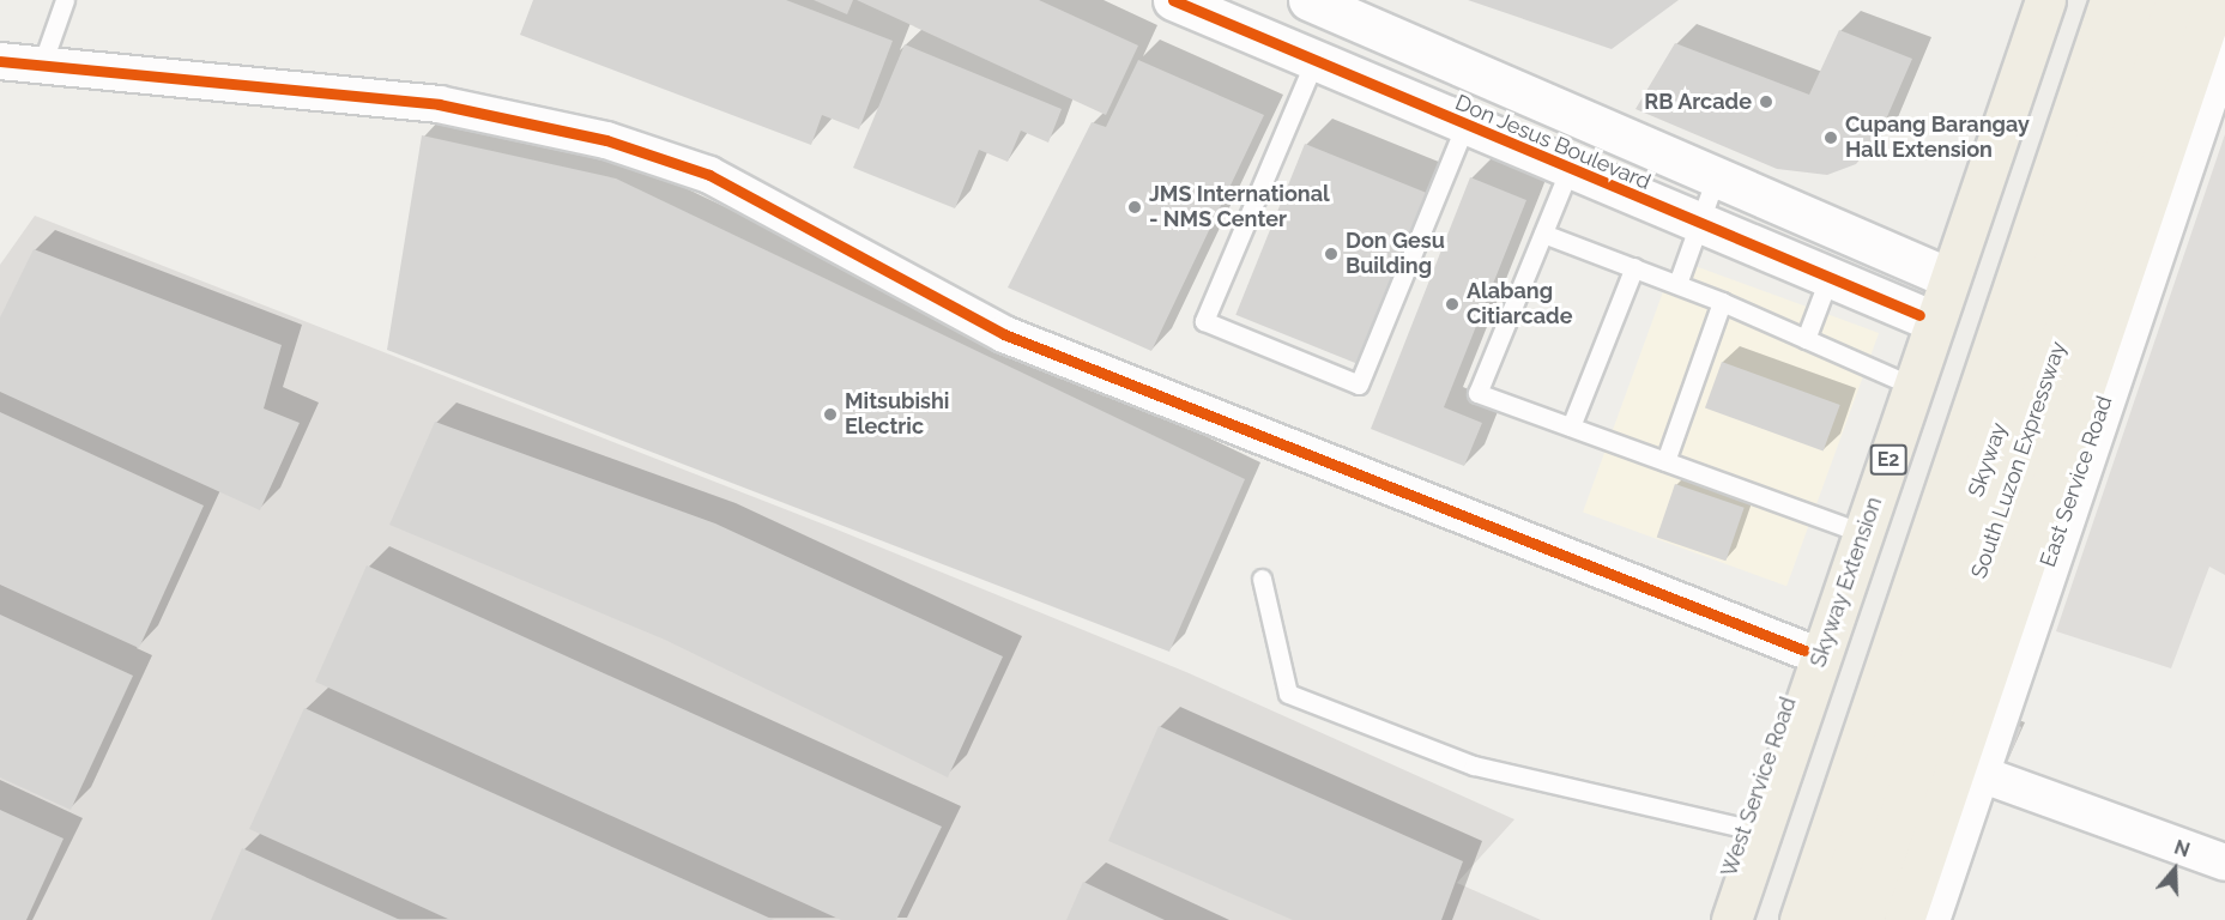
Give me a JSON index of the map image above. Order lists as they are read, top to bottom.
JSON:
{
  "streets": {
    "highway": [
      "E2",
      "Skyway",
      "South Luzon Expressway",
      "Skyway Extension"
    ],
    "main road": ["Don Jesus Boulevard", "East Service Road", "West Service Road"]
  },
  "crossings": [
    ["Don Jesus Boulevard", "West Service Road"]
  ],
  "places": [
    "RB Arcade",
    "Cupang Barangay Hall Extension",
    "JMS International - NMS Center",
    "Don Gesu Building",
    "Alabang Citiarcade",
    "Mitsubishi Electric"
  ],
  "north": "top"
}
